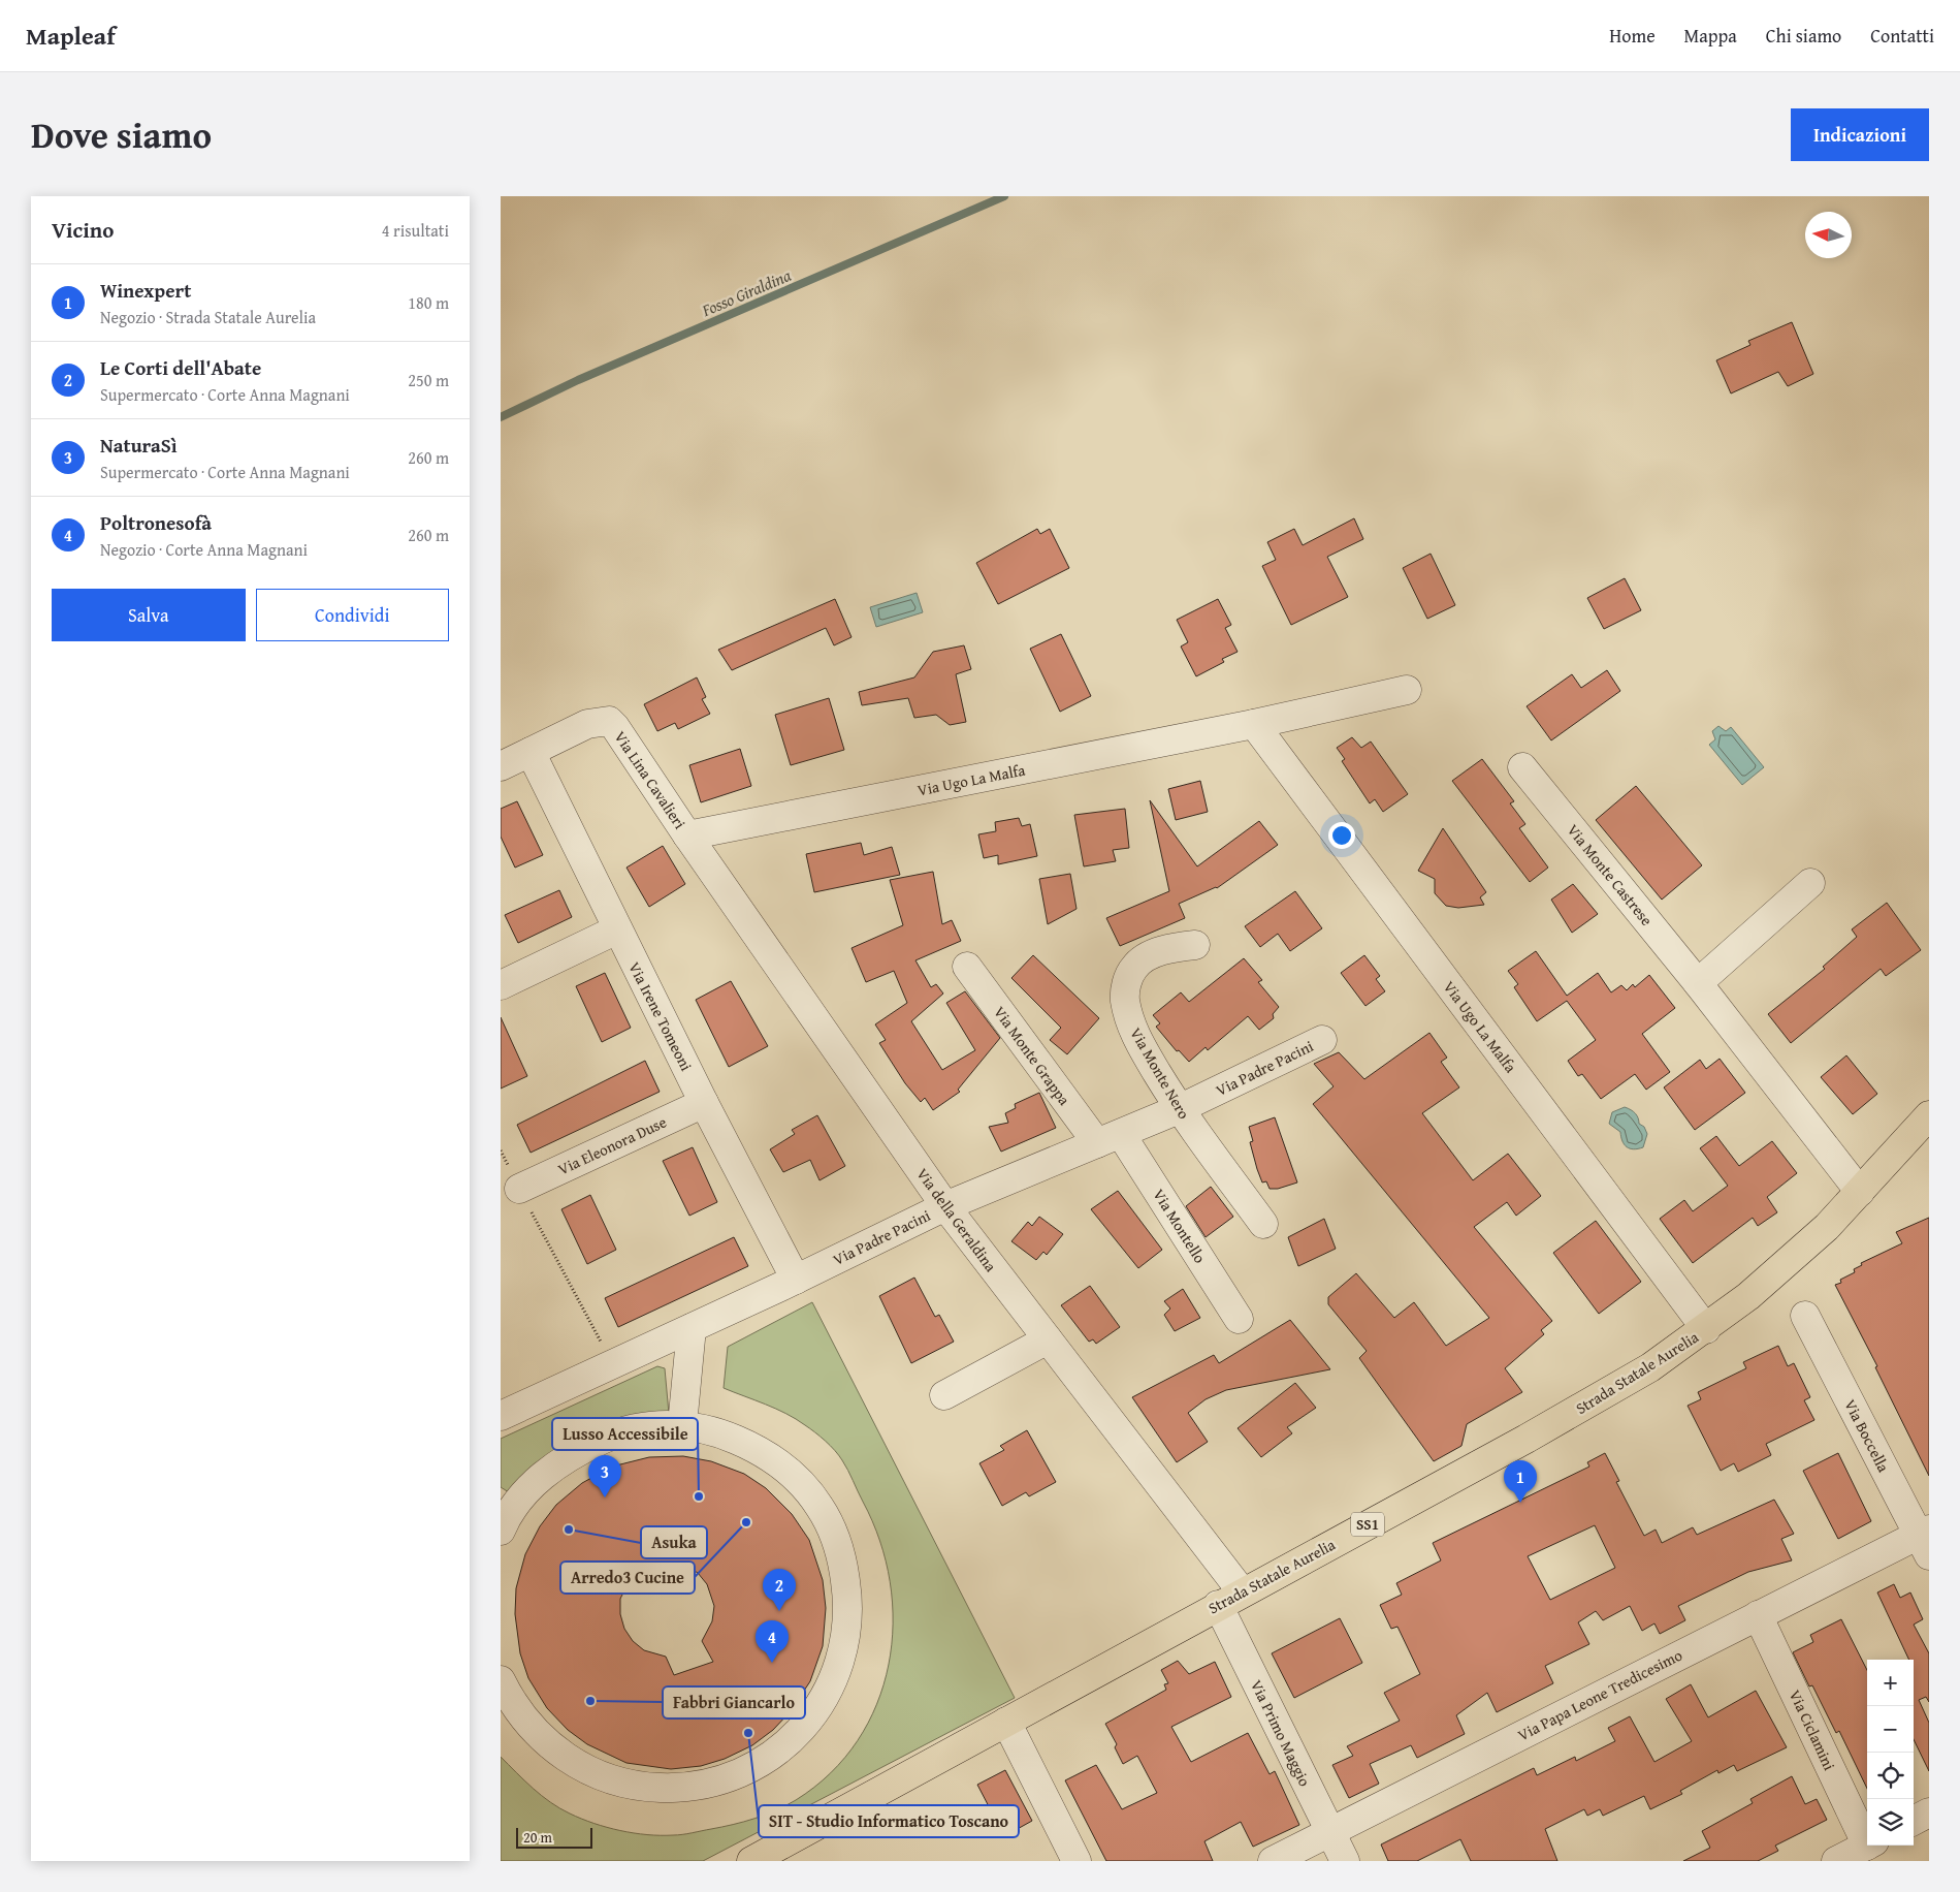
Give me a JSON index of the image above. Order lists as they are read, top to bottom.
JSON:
{
  "streets": {
    "main road": ["Strada Statale Aurelia", "SS1"],
    "street": [
      "Via Lina Cavalieri",
      "Via Ugo La Malfa",
      "Via Monte Castrese",
      "Via Irene Tomeoni",
      "Via Monte Grappa",
      "Via Padre Pacini",
      "Via Monte Nero",
      "Via Eleonora Duse",
      "Via della Geraldina",
      "Via Montello",
      "Via Boccella",
      "Via Papa Leone Tredicesimo",
      "Via Ciclamini",
      "Via Primo Maggio"
    ]
  },
  "crossings": [
    ["Via Lina Cavalieri", "Via Ugo La Malfa"],
    ["Via Lina Cavalieri", "Via Irene Tomeoni"],
    ["Via Lina Cavalieri", "Via della Geraldina"],
    ["Via Ugo La Malfa", "Via della Geraldina"],
    ["Via Ugo La Malfa", "Strada Statale Aurelia"],
    ["Via Monte Castrese", "Strada Statale Aurelia"],
    ["Via Irene Tomeoni", "Via Padre Pacini"],
    ["Via Irene Tomeoni", "Via Eleonora Duse"],
    ["Via Monte Grappa", "Via Padre Pacini"],
    ["Via Monte Grappa", "Via Montello"],
    ["Via Padre Pacini", "Via Monte Nero"],
    ["Via Padre Pacini", "Via della Geraldina"],
    ["Via Padre Pacini", "Via Montello"],
    ["Via della Geraldina", "Strada Statale Aurelia"],
    ["Strada Statale Aurelia", "Via Primo Maggio"],
    ["Via Boccella", "Via Papa Leone Tredicesimo"],
    ["Via Papa Leone Tredicesimo", "Via Ciclamini"],
    ["Via Papa Leone Tredicesimo", "Via Primo Maggio"]
  ],
  "water": ["Fosso Giraldina"],
  "places": [
    "Lusso Accessibile",
    "Arredo3 Cucine",
    "Asuka",
    "Fabbri Giancarlo",
    "SIT - Studio Informatico Toscano"
  ],
  "scale_bar": "20 m",
  "north": "left",
  "page": {
    "header": "Mapleaf",
    "nav": [
      "Home",
      "Mappa",
      "Chi siamo",
      "Contatti"
    ],
    "title": "Dove siamo",
    "buttons": [
      "Indicazioni",
      ["Salva", "Condividi"]
    ],
    "heading": ["Vicino", "4 risultati"],
    "list": [
      {
        "mark": "1",
        "name": "Winexpert",
        "note": "Negozio · Strada Statale Aurelia",
        "value": "180 m"
      },
      {
        "mark": "2",
        "name": "Le Corti dell'Abate",
        "note": "Supermercato · Corte Anna Magnani",
        "value": "250 m"
      },
      {
        "mark": "3",
        "name": "NaturaSì",
        "note": "Supermercato · Corte Anna Magnani",
        "value": "260 m"
      },
      {
        "mark": "4",
        "name": "Poltronesofà",
        "note": "Negozio · Corte Anna Magnani",
        "value": "260 m"
      }
    ],
    "pins": [
      "3",
      "1",
      "2",
      "4"
    ],
    "map_buttons": ["+", "−"],
    "scale": "20 m"
  }
}
